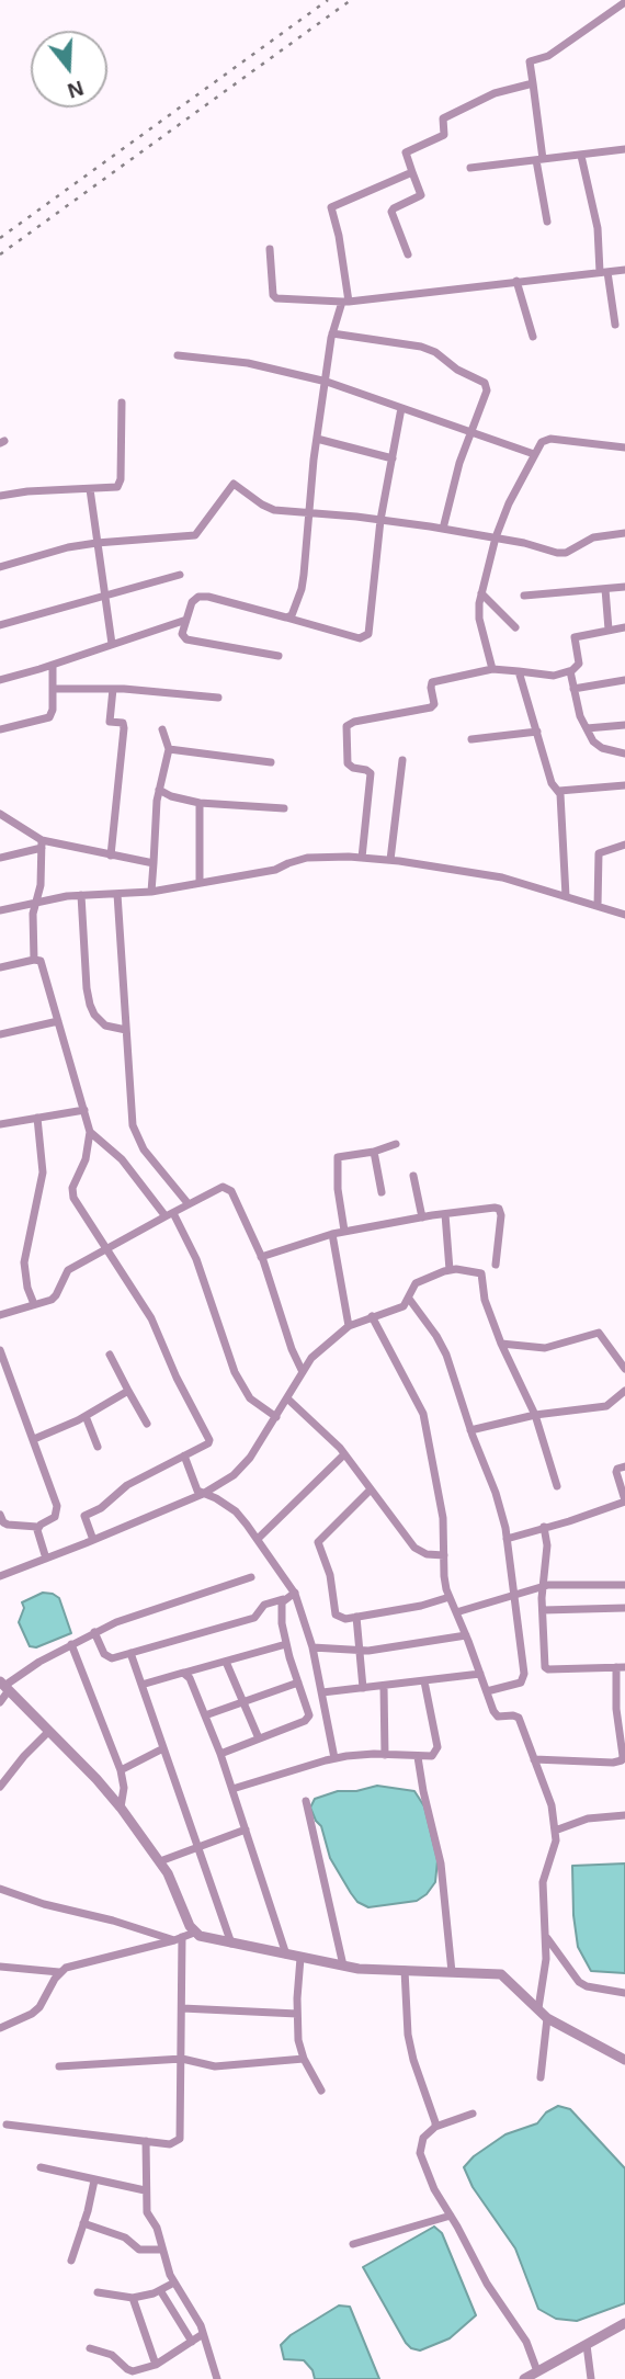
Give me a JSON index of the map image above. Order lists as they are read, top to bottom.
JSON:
{
  "north": "bottom"
}
